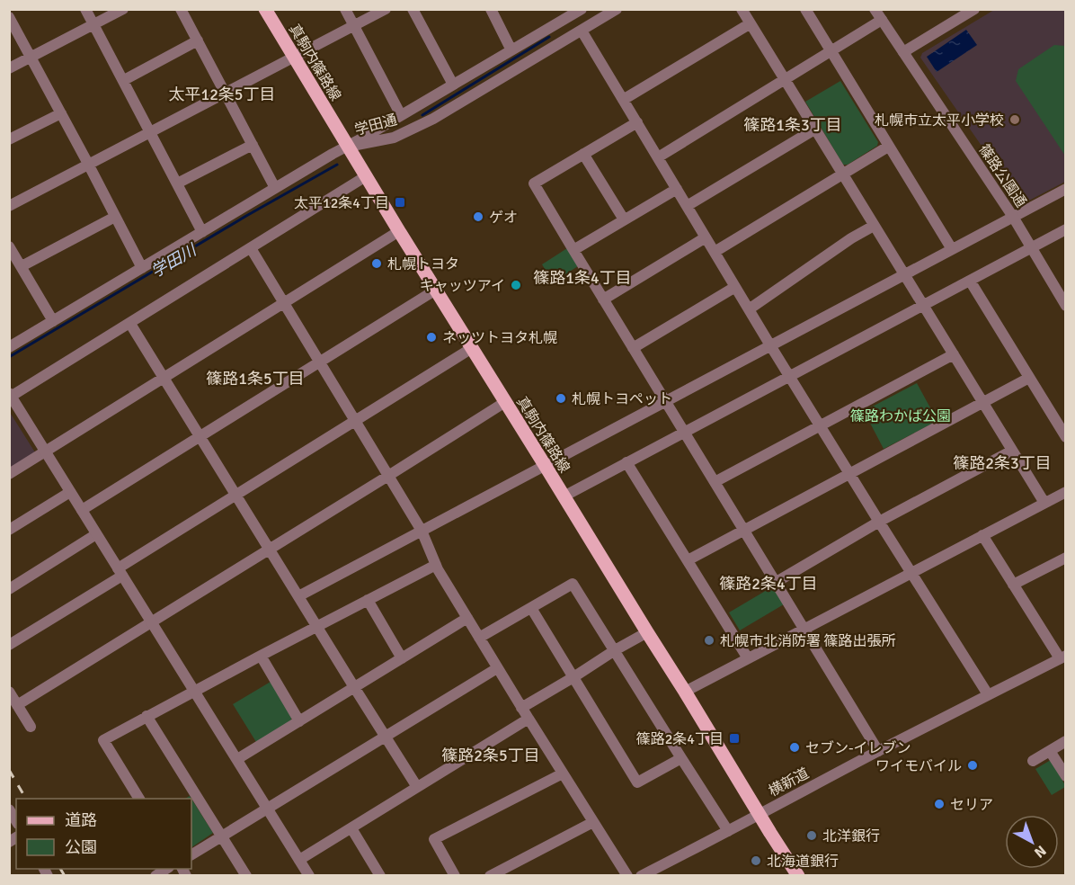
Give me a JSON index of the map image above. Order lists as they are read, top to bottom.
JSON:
{
  "streets": {
    "main road": ["真駒内篠路線"],
    "street": ["学田通", "篠路公園通", "横新道"]
  },
  "crossings": [
    ["真駒内篠路線", "学田通"],
    ["真駒内篠路線", "横新道"]
  ],
  "districts": [
    "太平12条5丁目",
    "篠路1条3丁目",
    "篠路1条4丁目",
    "篠路1条5丁目",
    "篠路2条3丁目",
    "篠路2条4丁目",
    "篠路2条5丁目"
  ],
  "water": ["学田川"],
  "parks": ["篠路わかば公園"],
  "places": {
    "other": [
      "札幌市立太平小学校",
      "ゲオ",
      "札幌トヨタ",
      "キャッツアイ",
      "ネッツトヨタ札幌",
      "札幌トヨペット",
      "札幌市北消防署 篠路出張所",
      "セブン-イレブン",
      "ワイモバイル",
      "セリア",
      "北洋銀行",
      "北海道銀行"
    ],
    "transit": ["太平12条4丁目", "篠路2条4丁目"]
  },
  "legend": ["道路", "公園"],
  "north": "bottom right"
}
